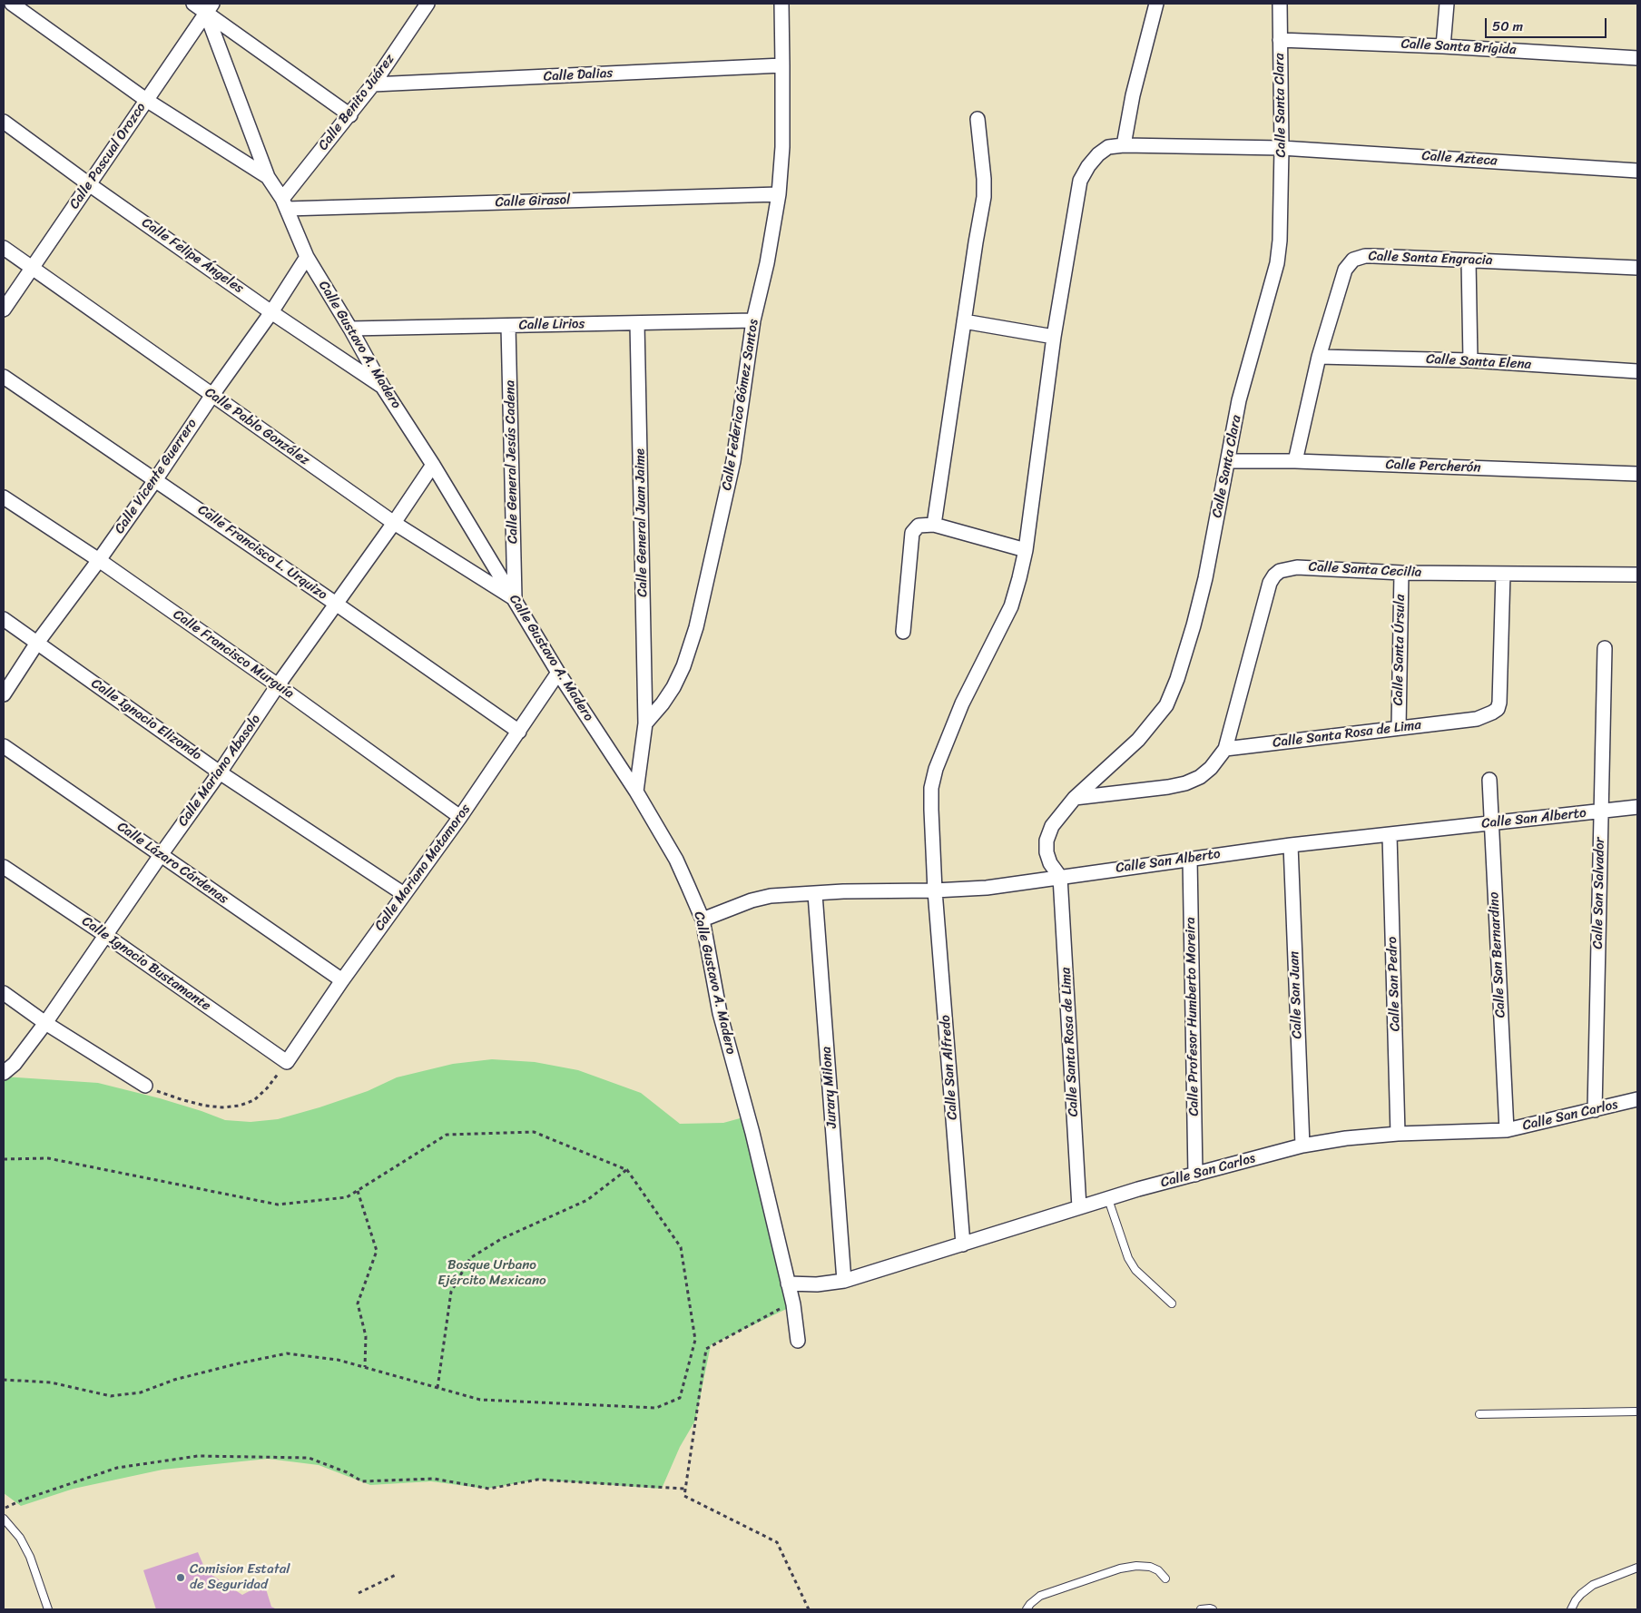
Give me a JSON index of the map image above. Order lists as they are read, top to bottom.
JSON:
{
  "streets": {
    "street": [
      "Calle Santa Brígida",
      "Calle Dalias",
      "Calle Benito Juárez",
      "Calle Santa Clara",
      "Calle Pascual Orozco",
      "Calle Azteca",
      "Calle Girasol",
      "Calle Felipe Ángeles",
      "Calle Santa Engracia",
      "Calle Lirios",
      "Calle Gustavo A. Madero",
      "Calle Santa Elena",
      "Calle Federico Gómez Santos",
      "Calle Pablo González",
      "Calle General Jesús Cadena",
      "Calle Percherón",
      "Calle Vicente Guerrero",
      "Calle General Juan Jaime",
      "Calle Francisco L. Urquizo",
      "Calle Santa Cecilia",
      "Calle Santa Úrsula",
      "Calle Francisco Murguía",
      "Calle Ignacio Elizondo",
      "Calle Santa Rosa de Lima",
      "Calle Mariano Abasolo",
      "Calle San Alberto",
      "Calle Lázaro Cárdenas",
      "Calle Mariano Matamoros",
      "Calle San Salvador",
      "Calle San Bernardino",
      "Calle Ignacio Bustamante",
      "Calle San Pedro",
      "Calle San Juan",
      "Calle Profesor Humberto Moreira",
      "Calle San Alfredo",
      "Jurary Milona",
      "Calle San Carlos"
    ]
  },
  "crossings": [
    ["Calle Santa Brígida", "Calle Santa Clara"],
    ["Calle Dalias", "Calle Benito Juárez"],
    ["Calle Dalias", "Calle Federico Gómez Santos"],
    ["Calle Benito Juárez", "Calle Girasol"],
    ["Calle Benito Juárez", "Calle Gustavo A. Madero"],
    ["Calle Santa Clara", "Calle Azteca"],
    ["Calle Santa Clara", "Calle Percherón"],
    ["Calle Santa Clara", "Calle Santa Rosa de Lima"],
    ["Calle Santa Clara", "Calle San Alberto"],
    ["Calle Pascual Orozco", "Calle Felipe Ángeles"],
    ["Calle Pascual Orozco", "Calle Gustavo A. Madero"],
    ["Calle Pascual Orozco", "Calle Pablo González"],
    ["Calle Azteca", "Calle San Alfredo"],
    ["Calle Girasol", "Calle Gustavo A. Madero"],
    ["Calle Girasol", "Calle Federico Gómez Santos"],
    ["Calle Felipe Ángeles", "Calle Gustavo A. Madero"],
    ["Calle Felipe Ángeles", "Calle Vicente Guerrero"],
    ["Calle Santa Engracia", "Calle Santa Elena"],
    ["Calle Santa Engracia", "Calle Percherón"],
    ["Calle Lirios", "Calle Gustavo A. Madero"],
    ["Calle Lirios", "Calle Federico Gómez Santos"],
    ["Calle Lirios", "Calle General Jesús Cadena"],
    ["Calle Lirios", "Calle General Juan Jaime"],
    ["Calle Gustavo A. Madero", "Calle Pablo González"],
    ["Calle Gustavo A. Madero", "Calle General Jesús Cadena"],
    ["Calle Gustavo A. Madero", "Calle Vicente Guerrero"],
    ["Calle Gustavo A. Madero", "Calle Mariano Abasolo"],
    ["Calle Gustavo A. Madero", "Calle San Alberto"],
    ["Calle Gustavo A. Madero", "Calle Mariano Matamoros"],
    ["Calle Gustavo A. Madero", "Calle San Carlos"],
    ["Calle Federico Gómez Santos", "Calle General Juan Jaime"],
    ["Calle Pablo González", "Calle General Jesús Cadena"],
    ["Calle Pablo González", "Calle Vicente Guerrero"],
    ["Calle Pablo González", "Calle Mariano Abasolo"],
    ["Calle Vicente Guerrero", "Calle Francisco L. Urquizo"],
    ["Calle Vicente Guerrero", "Calle Francisco Murguía"],
    ["Calle Vicente Guerrero", "Calle Ignacio Elizondo"],
    ["Calle Francisco L. Urquizo", "Calle Mariano Abasolo"],
    ["Calle Francisco L. Urquizo", "Calle Mariano Matamoros"],
    ["Calle Santa Cecilia", "Calle Santa Úrsula"],
    ["Calle Santa Cecilia", "Calle Santa Rosa de Lima"],
    ["Calle Santa Úrsula", "Calle Santa Rosa de Lima"],
    ["Calle Francisco Murguía", "Calle Mariano Abasolo"],
    ["Calle Francisco Murguía", "Calle Mariano Matamoros"],
    ["Calle Ignacio Elizondo", "Calle Mariano Abasolo"],
    ["Calle Ignacio Elizondo", "Calle Mariano Matamoros"],
    ["Calle Santa Rosa de Lima", "Calle San Alberto"],
    ["Calle Santa Rosa de Lima", "Calle San Carlos"],
    ["Calle Mariano Abasolo", "Calle Lázaro Cárdenas"],
    ["Calle Mariano Abasolo", "Calle Ignacio Bustamante"],
    ["Calle San Alberto", "Calle San Salvador"],
    ["Calle San Alberto", "Calle San Bernardino"],
    ["Calle San Alberto", "Calle San Pedro"],
    ["Calle San Alberto", "Calle San Juan"],
    ["Calle San Alberto", "Calle Profesor Humberto Moreira"],
    ["Calle San Alberto", "Calle San Alfredo"],
    ["Calle San Alberto", "Jurary Milona"],
    ["Calle Lázaro Cárdenas", "Calle Mariano Matamoros"],
    ["Calle Mariano Matamoros", "Calle Ignacio Bustamante"],
    ["Calle San Salvador", "Calle San Carlos"],
    ["Calle San Bernardino", "Calle San Carlos"],
    ["Calle San Pedro", "Calle San Carlos"],
    ["Calle San Juan", "Calle San Carlos"],
    ["Calle Profesor Humberto Moreira", "Calle San Carlos"],
    ["Calle San Alfredo", "Calle San Carlos"],
    ["Jurary Milona", "Calle San Carlos"]
  ],
  "parks": ["Bosque Urbano Ejército Mexicano"],
  "places": ["Comision Estatal de Seguridad"],
  "scale_bar": "50 m"
}
